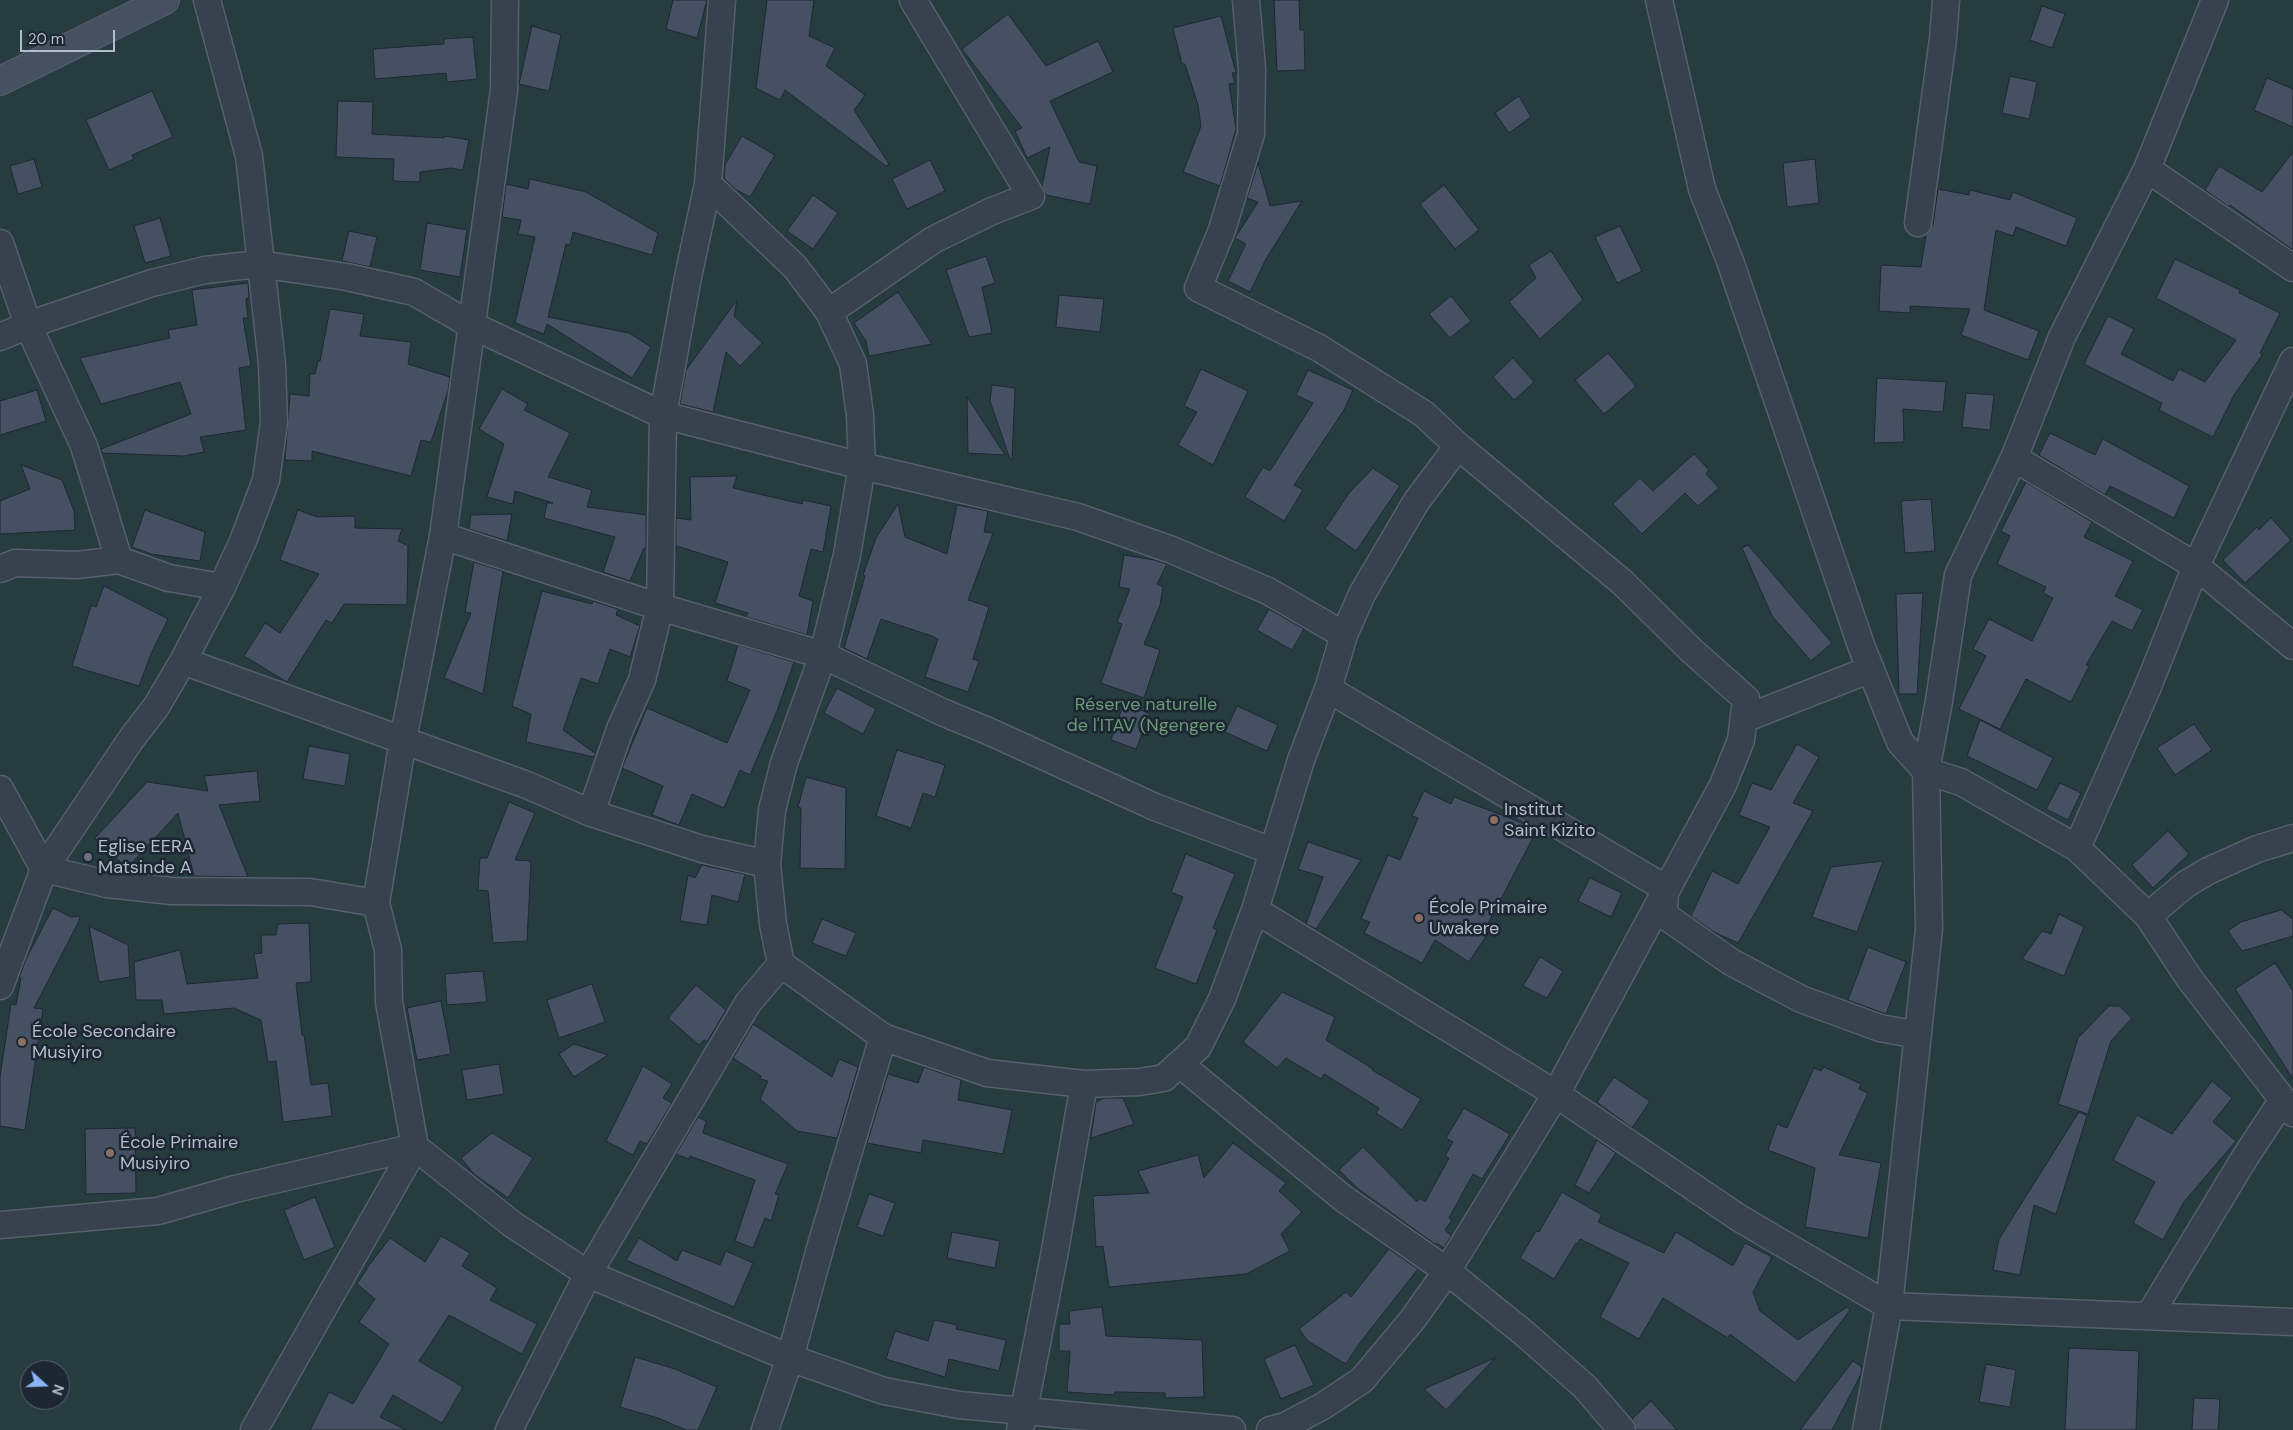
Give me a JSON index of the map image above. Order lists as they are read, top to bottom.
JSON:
{
  "parks": ["Réserve naturelle de l'ITAV (Ngengere"],
  "places": [
    "Institut Saint Kizito",
    "Eglise EERA Matsinde A",
    "École Primaire Uwakere",
    "École Secondaire Musiyiro",
    "École Primaire Musiyiro"
  ],
  "scale_bar": "20 m",
  "north": "right"
}
